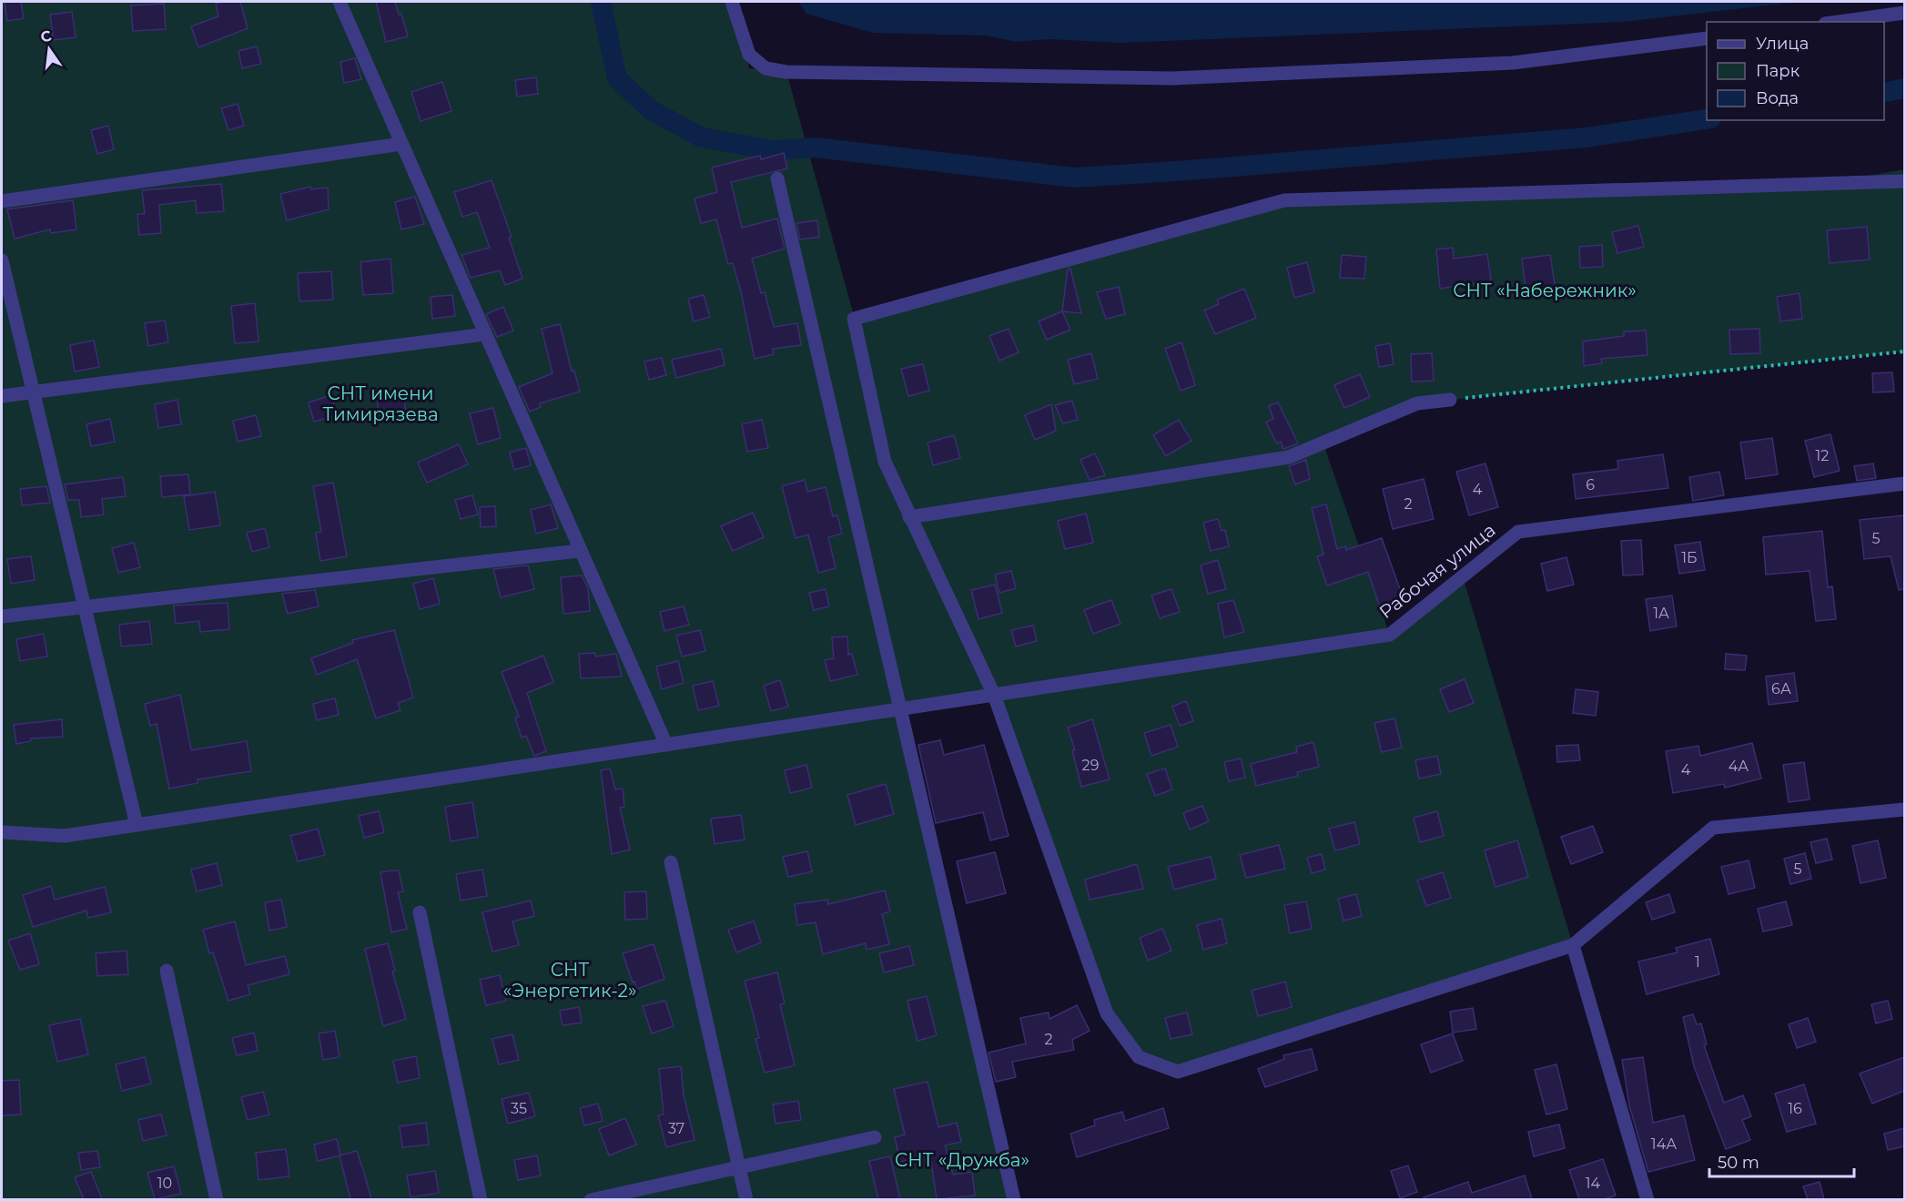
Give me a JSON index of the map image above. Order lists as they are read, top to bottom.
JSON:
{
  "streets": {
    "street": ["Рабочая улица"]
  },
  "parks": [
    "СНТ «Набережник»",
    "СНТ имени Тимирязева",
    "СНТ «Энергетик-2»",
    "СНТ «Дружба»"
  ],
  "house_numbers": [
    "12",
    "6",
    "4",
    "2",
    "5",
    "1Б",
    "1А",
    "6А",
    "29",
    "4А",
    "4",
    "5",
    "1",
    "2",
    "35",
    "16",
    "37",
    "14А",
    "10",
    "14"
  ],
  "legend": ["Улица", "Парк", "Вода"],
  "scale_bar": "50 m",
  "north": "top"
}
